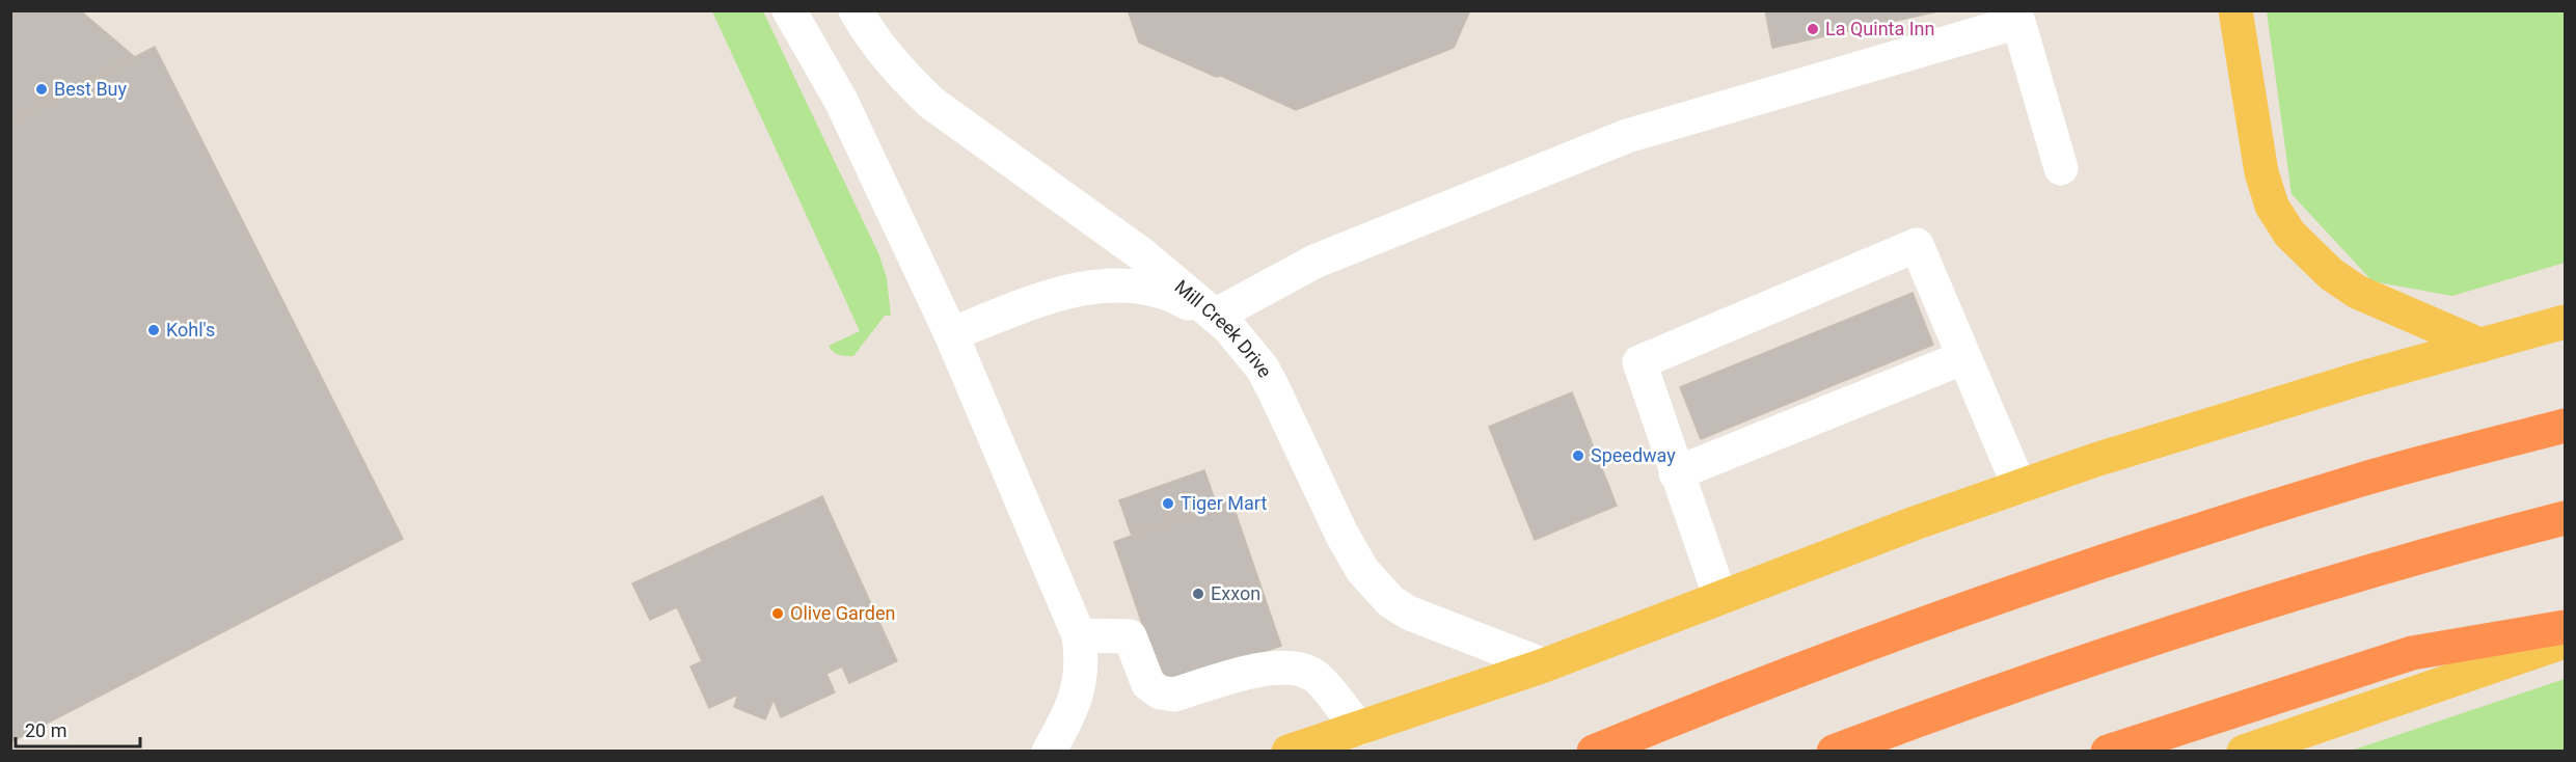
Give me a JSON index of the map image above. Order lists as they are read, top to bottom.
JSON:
{
  "streets": {
    "street": ["Mill Creek Drive"]
  },
  "places": [
    "La Quinta Inn",
    "Best Buy",
    "Kohl's",
    "Speedway",
    "Tiger Mart",
    "Exxon",
    "Olive Garden"
  ],
  "scale_bar": "20 m"
}
